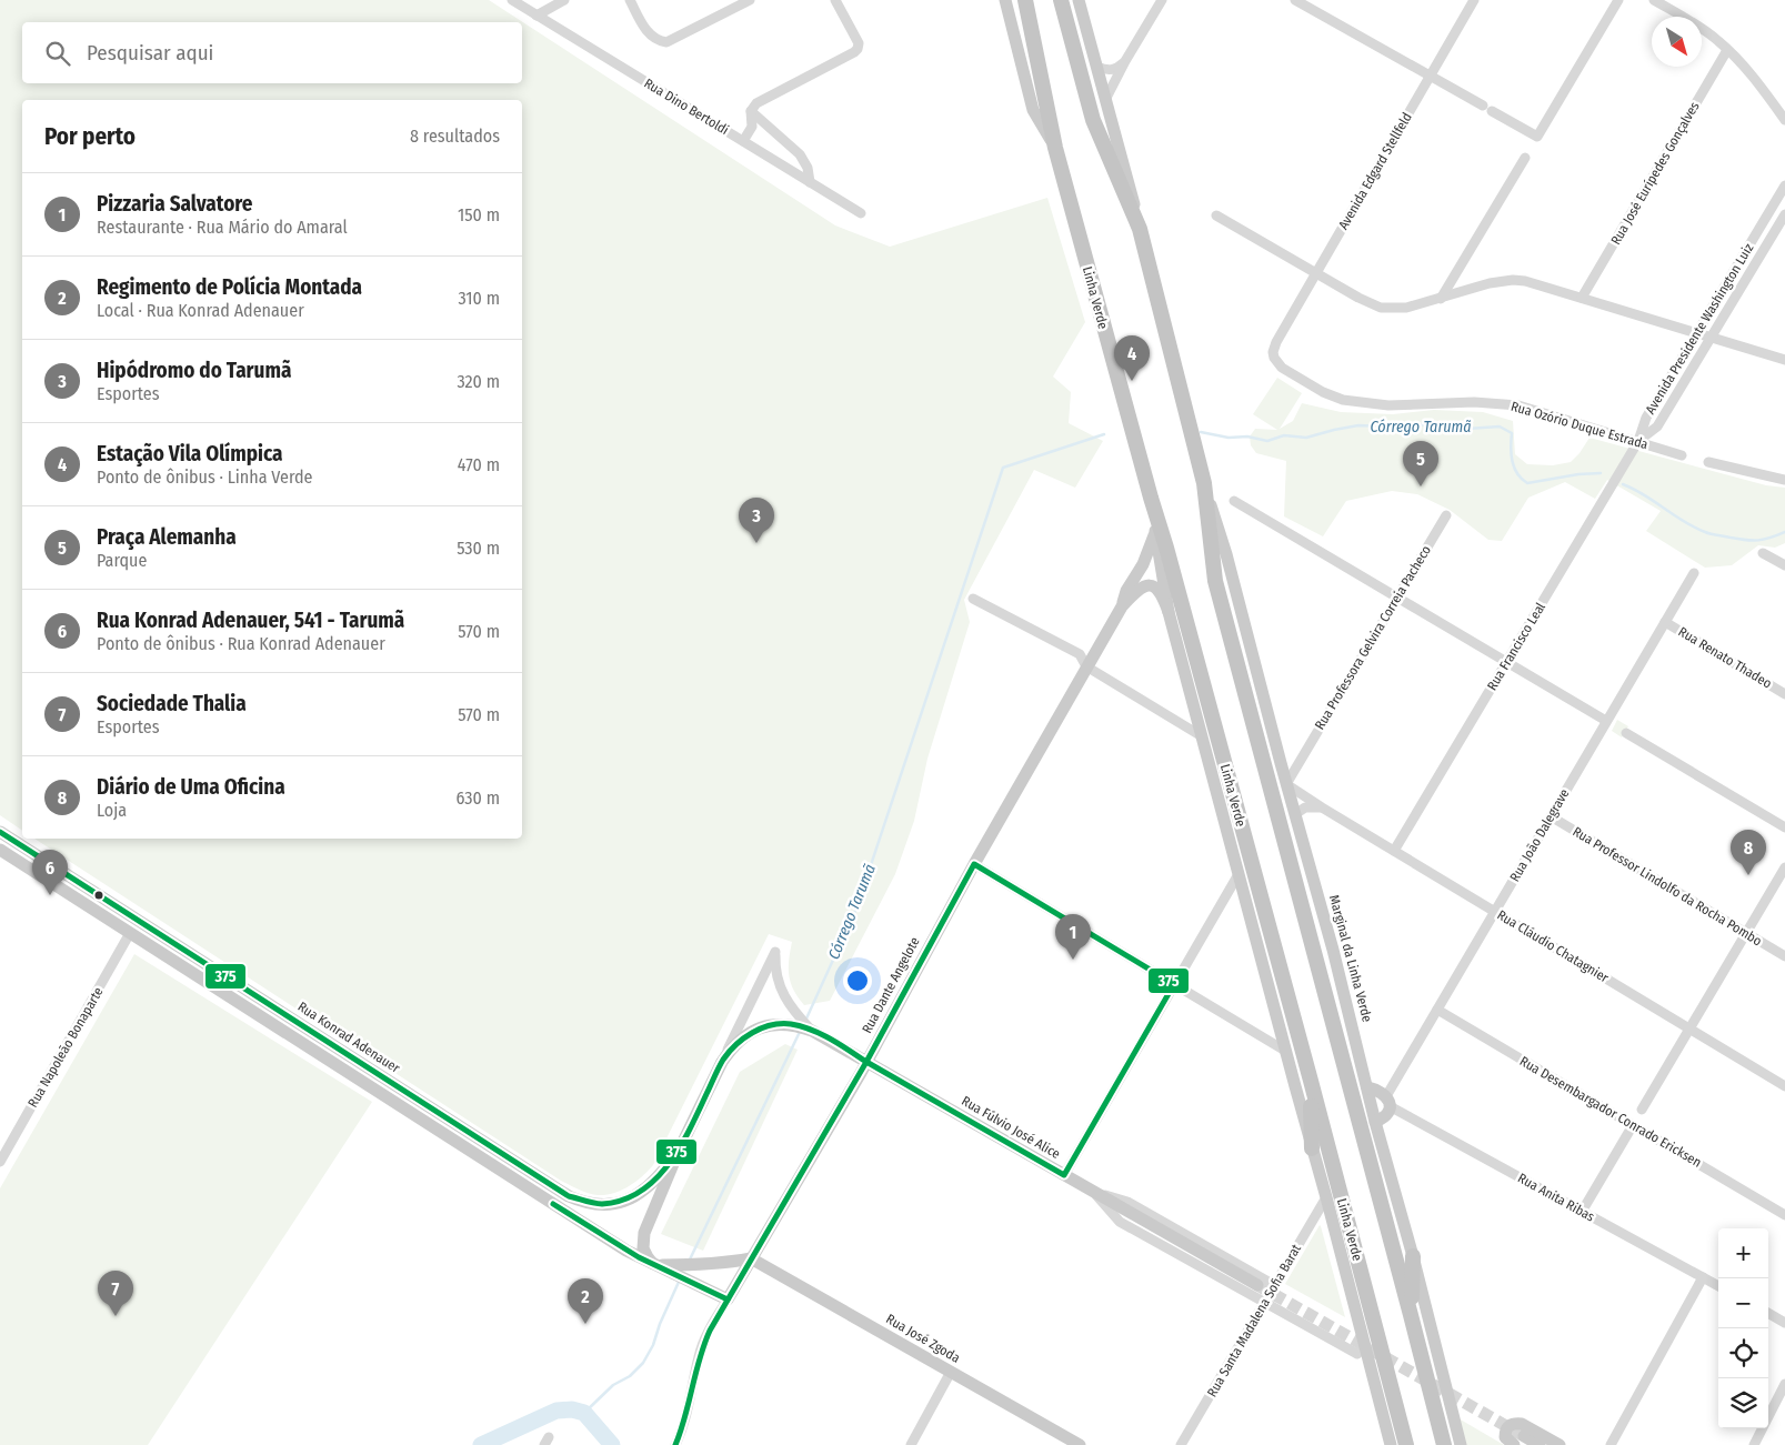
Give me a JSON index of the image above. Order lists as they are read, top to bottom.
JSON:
{
  "streets": {
    "highway": ["Linha Verde"],
    "main road": [
      "Marginal da Linha Verde",
      "Rua Dante Angelote",
      "Rua Konrad Adenauer",
      "Rua Fúlvio José Alice",
      "Rua José Zgoda"
    ],
    "street": [
      "Rua Dino Bertoldi",
      "Avenida Edgard Stellfeld",
      "Rua José Eurípedes Gonçalves",
      "Avenida Presidente Washington Luiz",
      "Rua Ozório Duque Estrada",
      "Rua Professora Gelvira Correia Pacheco",
      "Rua Francisco Leal",
      "Rua Renato Thadeo",
      "Rua João Dalegrave",
      "Rua Professor Lindolfo da Rocha Pombo",
      "Rua Cláudio Chatagnier",
      "Rua Napoleão Bonaparte",
      "Rua Desembargador Conrado Ericksen",
      "Rua Anita Ribas",
      "Rua Santa Madalena Sofia Barat"
    ]
  },
  "crossings": [
    ["Avenida Edgard Stellfeld", "Rua Ozório Duque Estrada"],
    ["Avenida Presidente Washington Luiz", "Rua Ozório Duque Estrada"],
    ["Avenida Presidente Washington Luiz", "Rua Francisco Leal"],
    ["Rua Ozório Duque Estrada", "Rua Francisco Leal"],
    ["Rua Professora Gelvira Correia Pacheco", "Rua Cláudio Chatagnier"],
    ["Rua Professora Gelvira Correia Pacheco", "Marginal da Linha Verde"],
    ["Rua Francisco Leal", "Rua Cláudio Chatagnier"],
    ["Rua Renato Thadeo", "Rua João Dalegrave"],
    ["Rua João Dalegrave", "Rua Professor Lindolfo da Rocha Pombo"],
    ["Rua João Dalegrave", "Rua Cláudio Chatagnier"],
    ["Rua João Dalegrave", "Rua Desembargador Conrado Ericksen"],
    ["Rua João Dalegrave", "Rua Anita Ribas"],
    ["Rua Cláudio Chatagnier", "Marginal da Linha Verde"],
    ["Rua Dante Angelote", "Rua Fúlvio José Alice"],
    ["Rua Dante Angelote", "Rua José Zgoda"]
  ],
  "water": ["Córrego Tarumã"],
  "lines": ["transit line 375"],
  "north": "bottom right",
  "page": {
    "search": "Pesquisar aqui",
    "heading": ["Por perto", "8 resultados"],
    "list": [
      {
        "mark": "1",
        "name": "Pizzaria Salvatore",
        "note": "Restaurante · Rua Mário do Amaral",
        "value": "150 m"
      },
      {
        "mark": "2",
        "name": "Regimento de Polícia Montada",
        "note": "Local · Rua Konrad Adenauer",
        "value": "310 m"
      },
      {
        "mark": "3",
        "name": "Hipódromo do Tarumã",
        "note": "Esportes",
        "value": "320 m"
      },
      {
        "mark": "4",
        "name": "Estação Vila Olímpica",
        "note": "Ponto de ônibus · Linha Verde",
        "value": "470 m"
      },
      {
        "mark": "5",
        "name": "Praça Alemanha",
        "note": "Parque",
        "value": "530 m"
      },
      {
        "mark": "6",
        "name": "Rua Konrad Adenauer, 541 - Tarumã",
        "note": "Ponto de ônibus · Rua Konrad Adenauer",
        "value": "570 m"
      },
      {
        "mark": "7",
        "name": "Sociedade Thalia",
        "note": "Esportes",
        "value": "570 m"
      },
      {
        "mark": "8",
        "name": "Diário de Uma Oficina",
        "note": "Loja",
        "value": "630 m"
      }
    ],
    "pins": [
      "4",
      "5",
      "3",
      "8",
      "6",
      "1",
      "7",
      "2"
    ],
    "map_buttons": ["+", "−"]
  }
}
